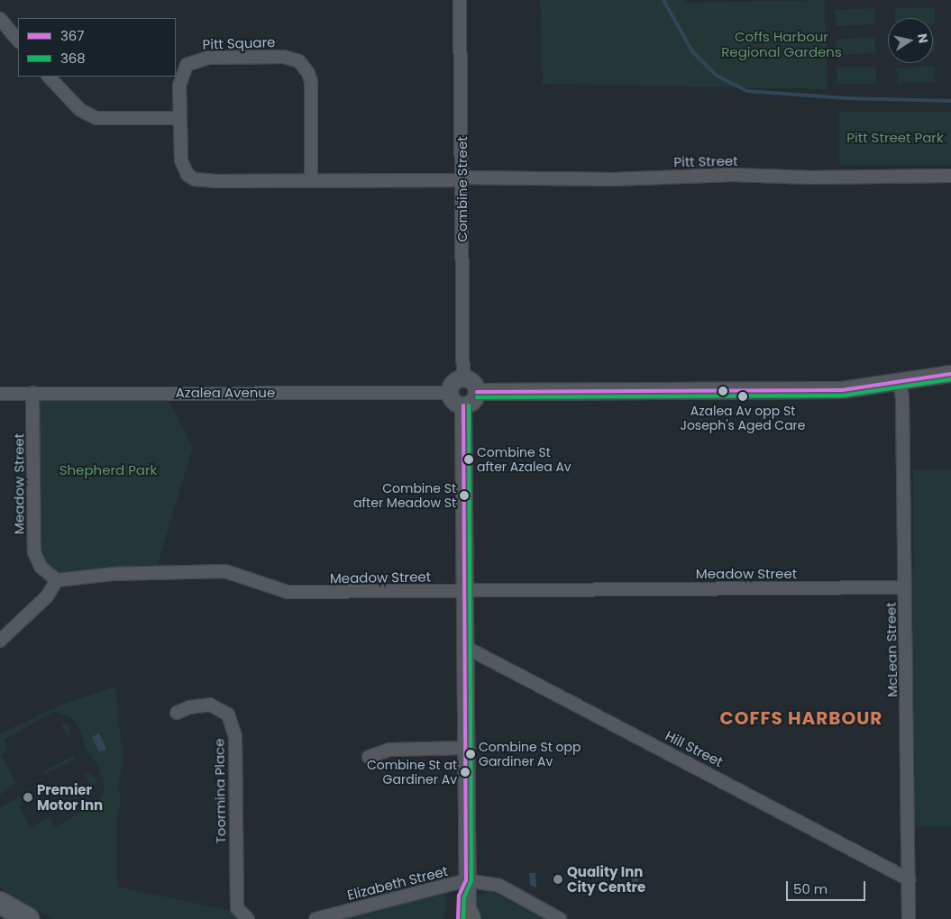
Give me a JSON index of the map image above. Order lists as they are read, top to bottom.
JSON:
{
  "streets": {
    "street": [
      "Pitt Square",
      "Pitt Street",
      "Combine Street",
      "Azalea Avenue",
      "Meadow Street",
      "McLean Street",
      "Hill Street",
      "Toormina Place",
      "Elizabeth Street"
    ]
  },
  "crossings": [
    ["Pitt Square", "Pitt Street"],
    ["Pitt Square", "Combine Street"],
    ["Pitt Street", "Combine Street"],
    ["Combine Street", "Azalea Avenue"],
    ["Azalea Avenue", "Meadow Street"],
    ["Meadow Street", "McLean Street"],
    ["McLean Street", "Hill Street"]
  ],
  "districts": ["COFFS HARBOUR"],
  "parks": ["Coffs Harbour Regional Gardens", "Pitt Street Park", "Shepherd Park"],
  "places": [
    "Azalea Av opp St Joseph's Aged Care",
    "Combine St after Azalea Av",
    "Combine St after Meadow St",
    "Combine St opp Gardiner Av",
    "Combine St at Gardiner Av",
    "Premier Motor Inn",
    "Quality Inn City Centre"
  ],
  "lines": ["transit line 367", "transit line 368"],
  "legend": ["367", "368"],
  "scale_bar": "50 m",
  "north": "right"
}
